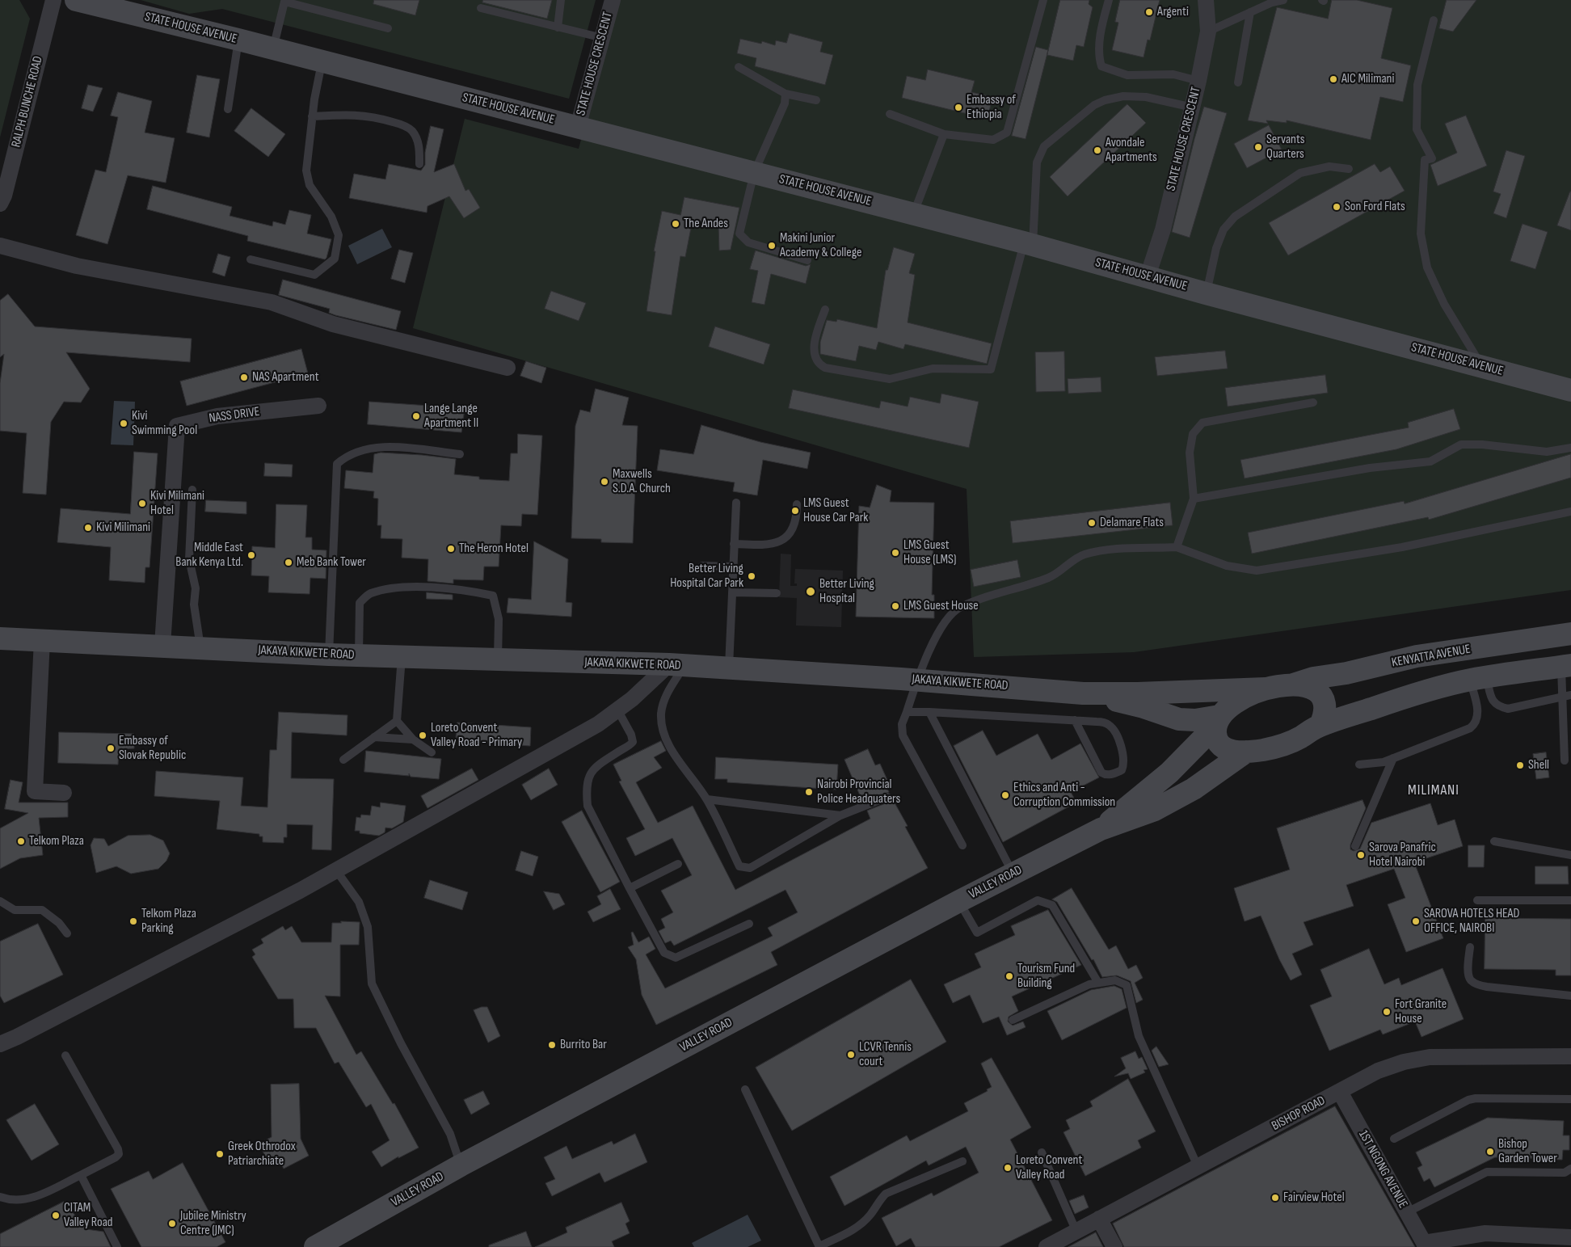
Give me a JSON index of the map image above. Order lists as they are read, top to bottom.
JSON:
{
  "streets": {
    "main road": [
      "STATE HOUSE AVENUE",
      "JAKAYA KIKWETE ROAD",
      "KENYATTA AVENUE",
      "VALLEY ROAD"
    ],
    "street": [
      "STATE HOUSE CRESCENT",
      "RALPH BUNCHE ROAD",
      "NASS DRIVE",
      "BISHOP ROAD",
      "1ST NGONG AVENUE"
    ]
  },
  "crossings": [
    ["STATE HOUSE AVENUE", "STATE HOUSE CRESCENT"],
    ["NASS DRIVE", "JAKAYA KIKWETE ROAD"],
    ["JAKAYA KIKWETE ROAD", "VALLEY ROAD"],
    ["BISHOP ROAD", "1ST NGONG AVENUE"]
  ],
  "districts": ["MILIMANI"],
  "places": [
    "Argenti",
    "AIC Milimani",
    "Embassy of Ethiopia",
    "Servants Quarters",
    "Avondale Apartments",
    "Son Ford Flats",
    "The Andes",
    "Makini Junior Academy & College",
    "NAS Apartment",
    "Lange Lange Apartment II",
    "Kivi Swimming Pool",
    "Maxwells S.D.A. Church",
    "Kivi Milimani Hotel",
    "LMS Guest House Car Park",
    "Delamare Flats",
    "Kivi Milimani",
    "The Heron Hotel",
    "LMS Guest House (LMS)",
    "Middle East Bank Kenya Ltd.",
    "Meb Bank Tower",
    "Better Living Hospital Car Park",
    "Better Living Hospital",
    "LMS Guest House",
    "Loreto Convent Valley Road - Primary",
    "Embassy of Slovak Republic",
    "Shell",
    "Nairobi Provincial Police Headquaters",
    "Ethics and Anti - Corruption Commission",
    "Telkom Plaza",
    "Sarova Panafric Hotel Nairobi",
    "Telkom Plaza Parking",
    "SAROVA HOTELS HEAD OFFICE, NAIROBI",
    "Tourism Fund Building",
    "Fort Granite House",
    "Burrito Bar",
    "LCVR Tennis court",
    "Bishop Garden Tower",
    "Greek Othrodox Patriarchiate",
    "Loreto Convent Valley Road",
    "Fairview Hotel",
    "CITAM Valley Road",
    "Jubilee Ministry Centre (JMC)"
  ]
}
